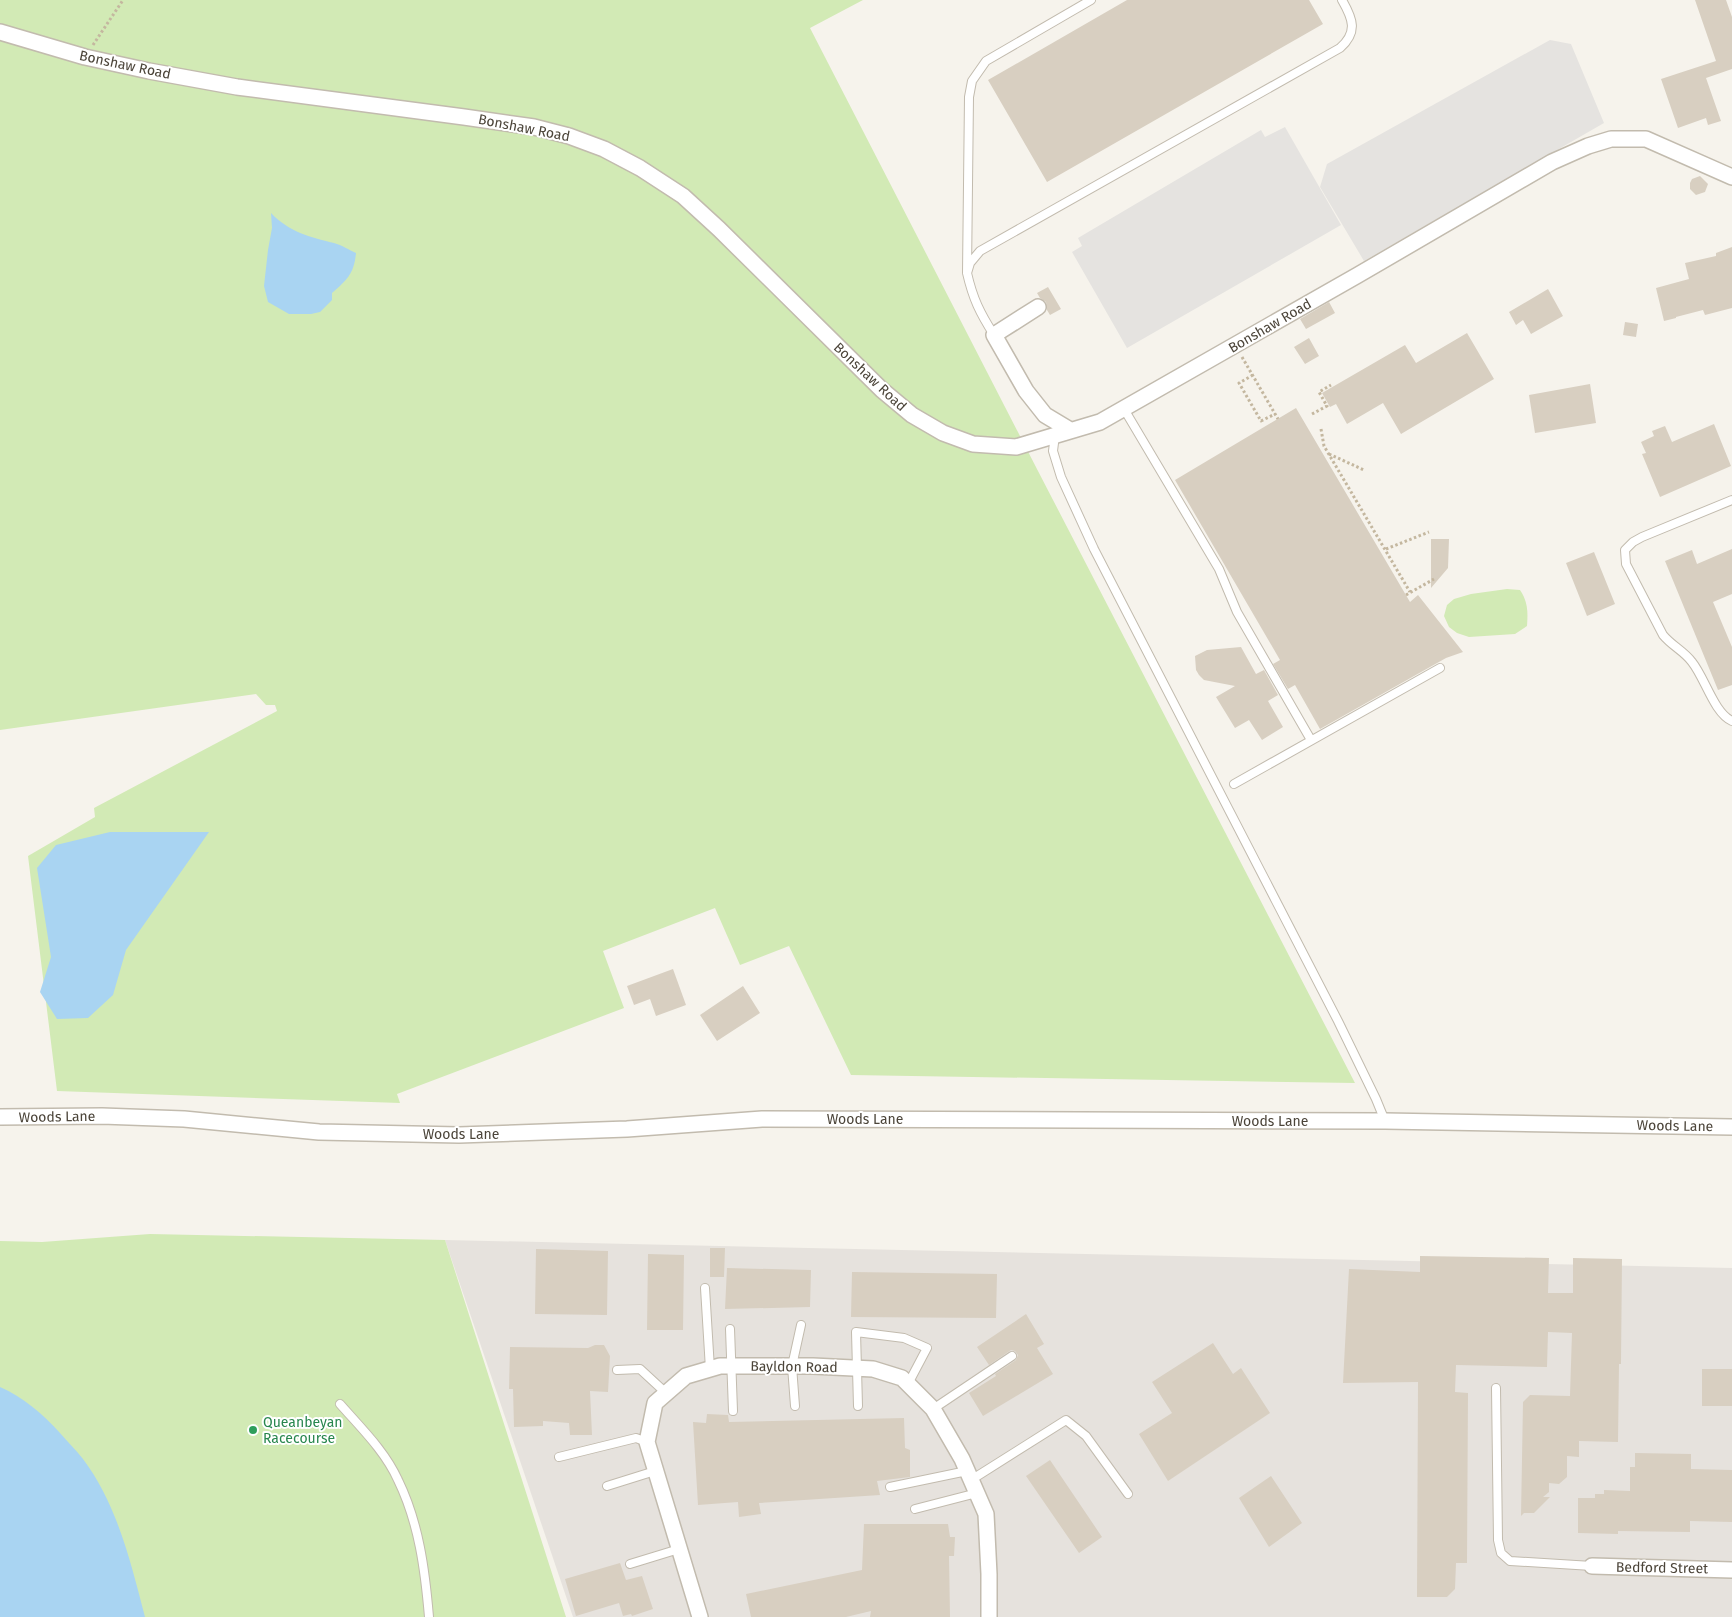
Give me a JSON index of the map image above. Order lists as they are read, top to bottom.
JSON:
{
  "streets": {
    "street": [
      "Bonshaw Road",
      "Woods Lane",
      "Bayldon Road",
      "Bedford Street"
    ]
  },
  "places": ["Queanbeyan Racecourse"]
}
